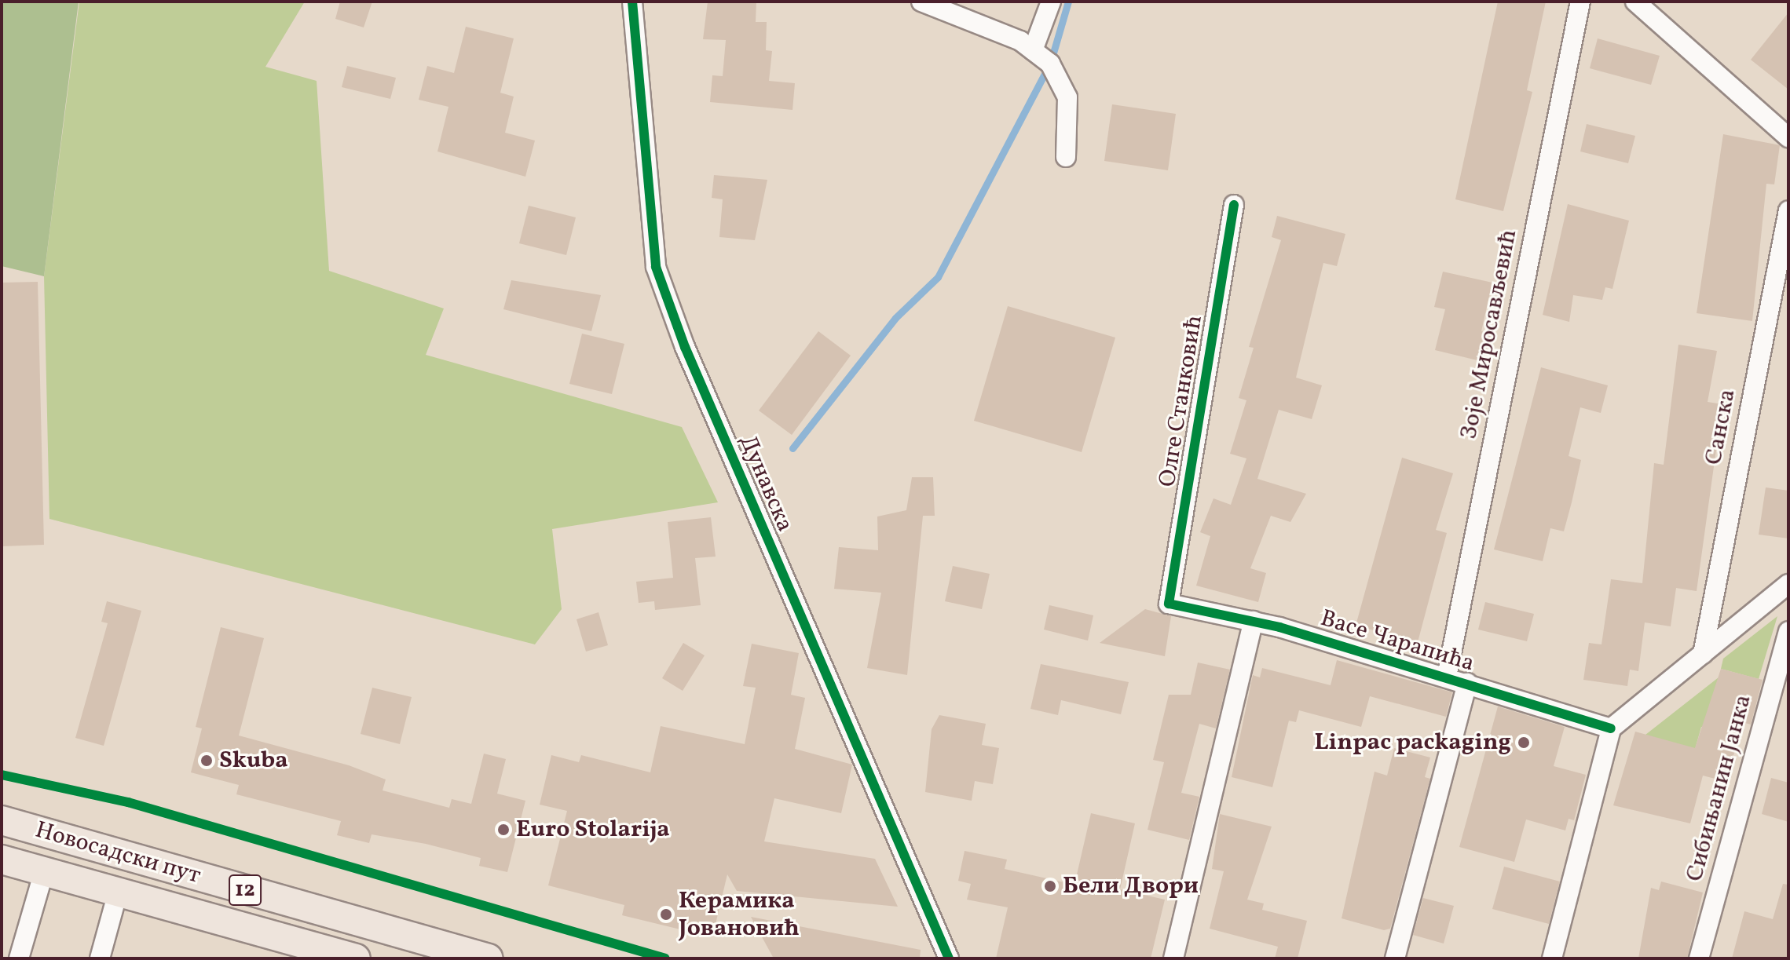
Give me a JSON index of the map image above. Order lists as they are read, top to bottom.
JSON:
{
  "streets": {
    "main road": ["Новосадски пут", "12"],
    "street": [
      "Зоје Миросављевић",
      "Олге Станковић",
      "Санска",
      "Дунавска",
      "Васе Чарапића",
      "Сибињанин Јанка"
    ]
  },
  "crossings": [
    ["Зоје Миросављевић", "Васе Чарапића"],
    ["Олге Станковић", "Васе Чарапића"]
  ],
  "places": [
    "Linpac packaging",
    "Skuba",
    "Euro Stolarija",
    "Бели Двори",
    "Керамика Јовановић"
  ]
}
